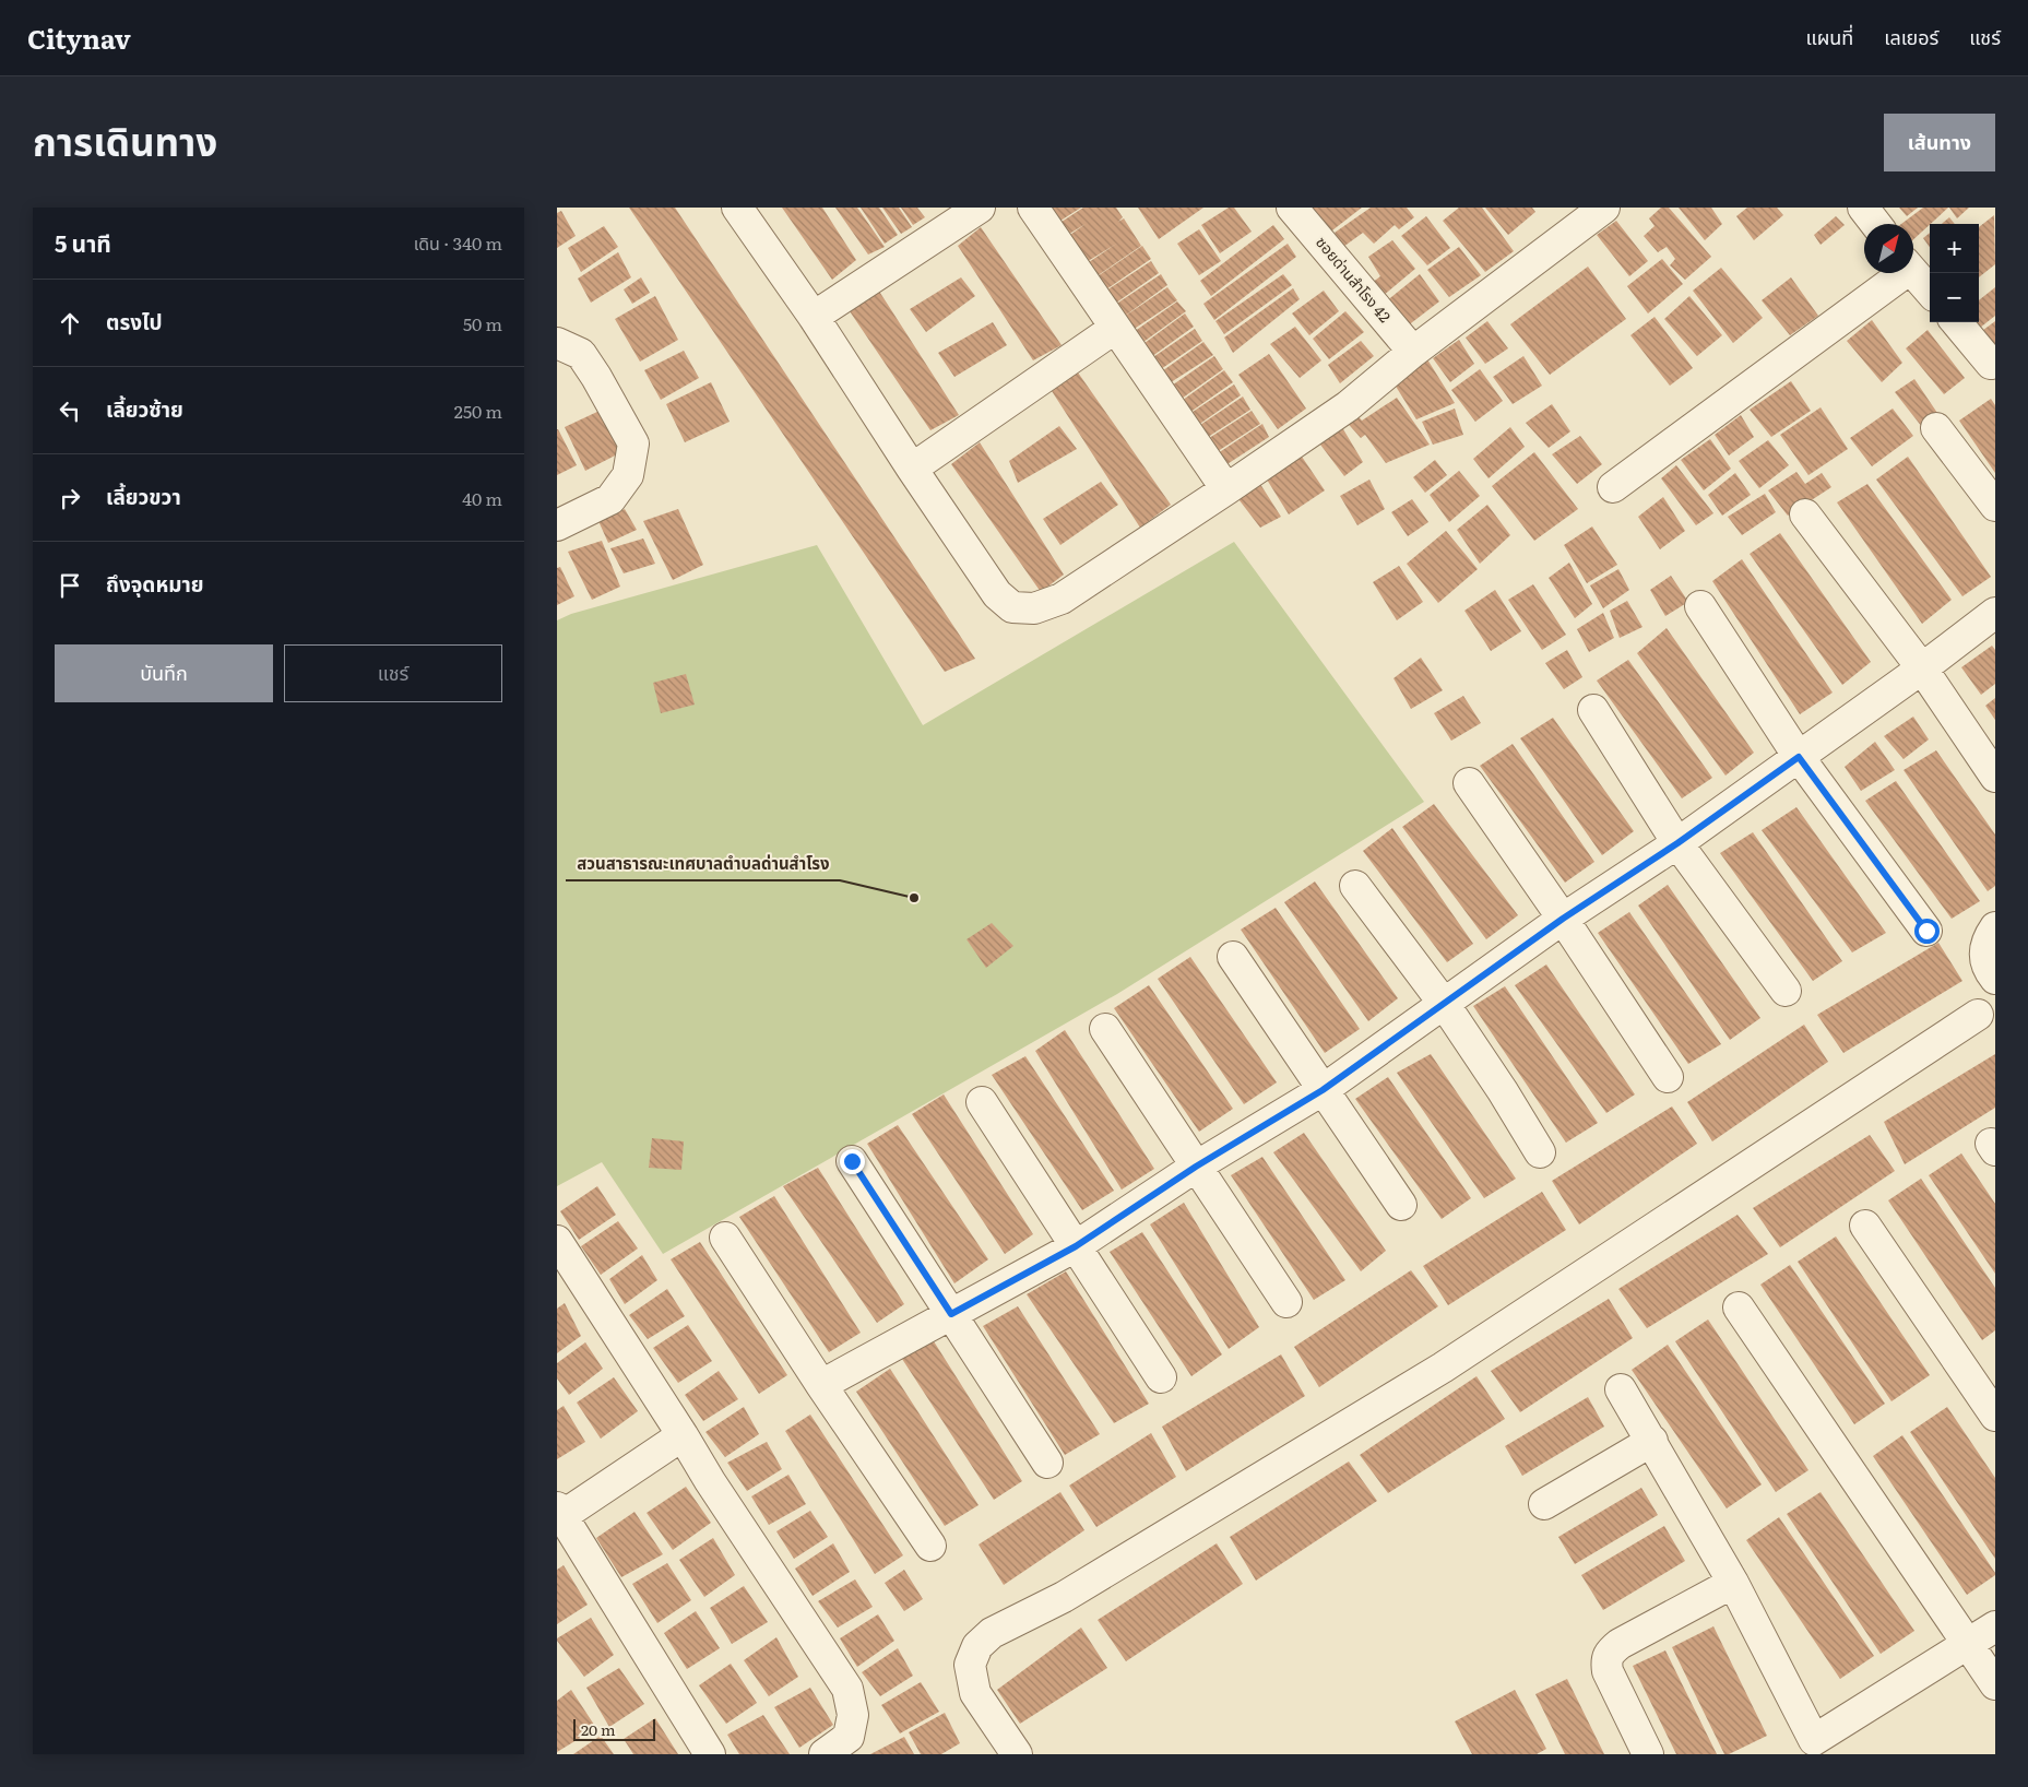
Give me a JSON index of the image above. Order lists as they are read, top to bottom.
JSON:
{
  "streets": {
    "street": ["ซอยด่านสำโรง 42"]
  },
  "places": ["สวนสาธารณะเทศบาลตำบลด่านสำโรง"],
  "scale_bar": "20 m",
  "north": "top right",
  "page": {
    "header": "Citynav",
    "nav": ["แผนที่", "เลเยอร์", "แชร์"],
    "title": "การเดินทาง",
    "buttons": [
      "เส้นทาง",
      ["บันทึก", "แชร์"]
    ],
    "heading": ["5 นาที", "เดิน · 340 m"],
    "map_buttons": ["+", "−"],
    "list": [
      ["ตรงไป", "50 m"],
      ["เลี้ยวซ้าย", "250 m"],
      ["เลี้ยวขวา", "40 m"],
      "ถึงจุดหมาย"
    ],
    "scale": "20 m"
  }
}
